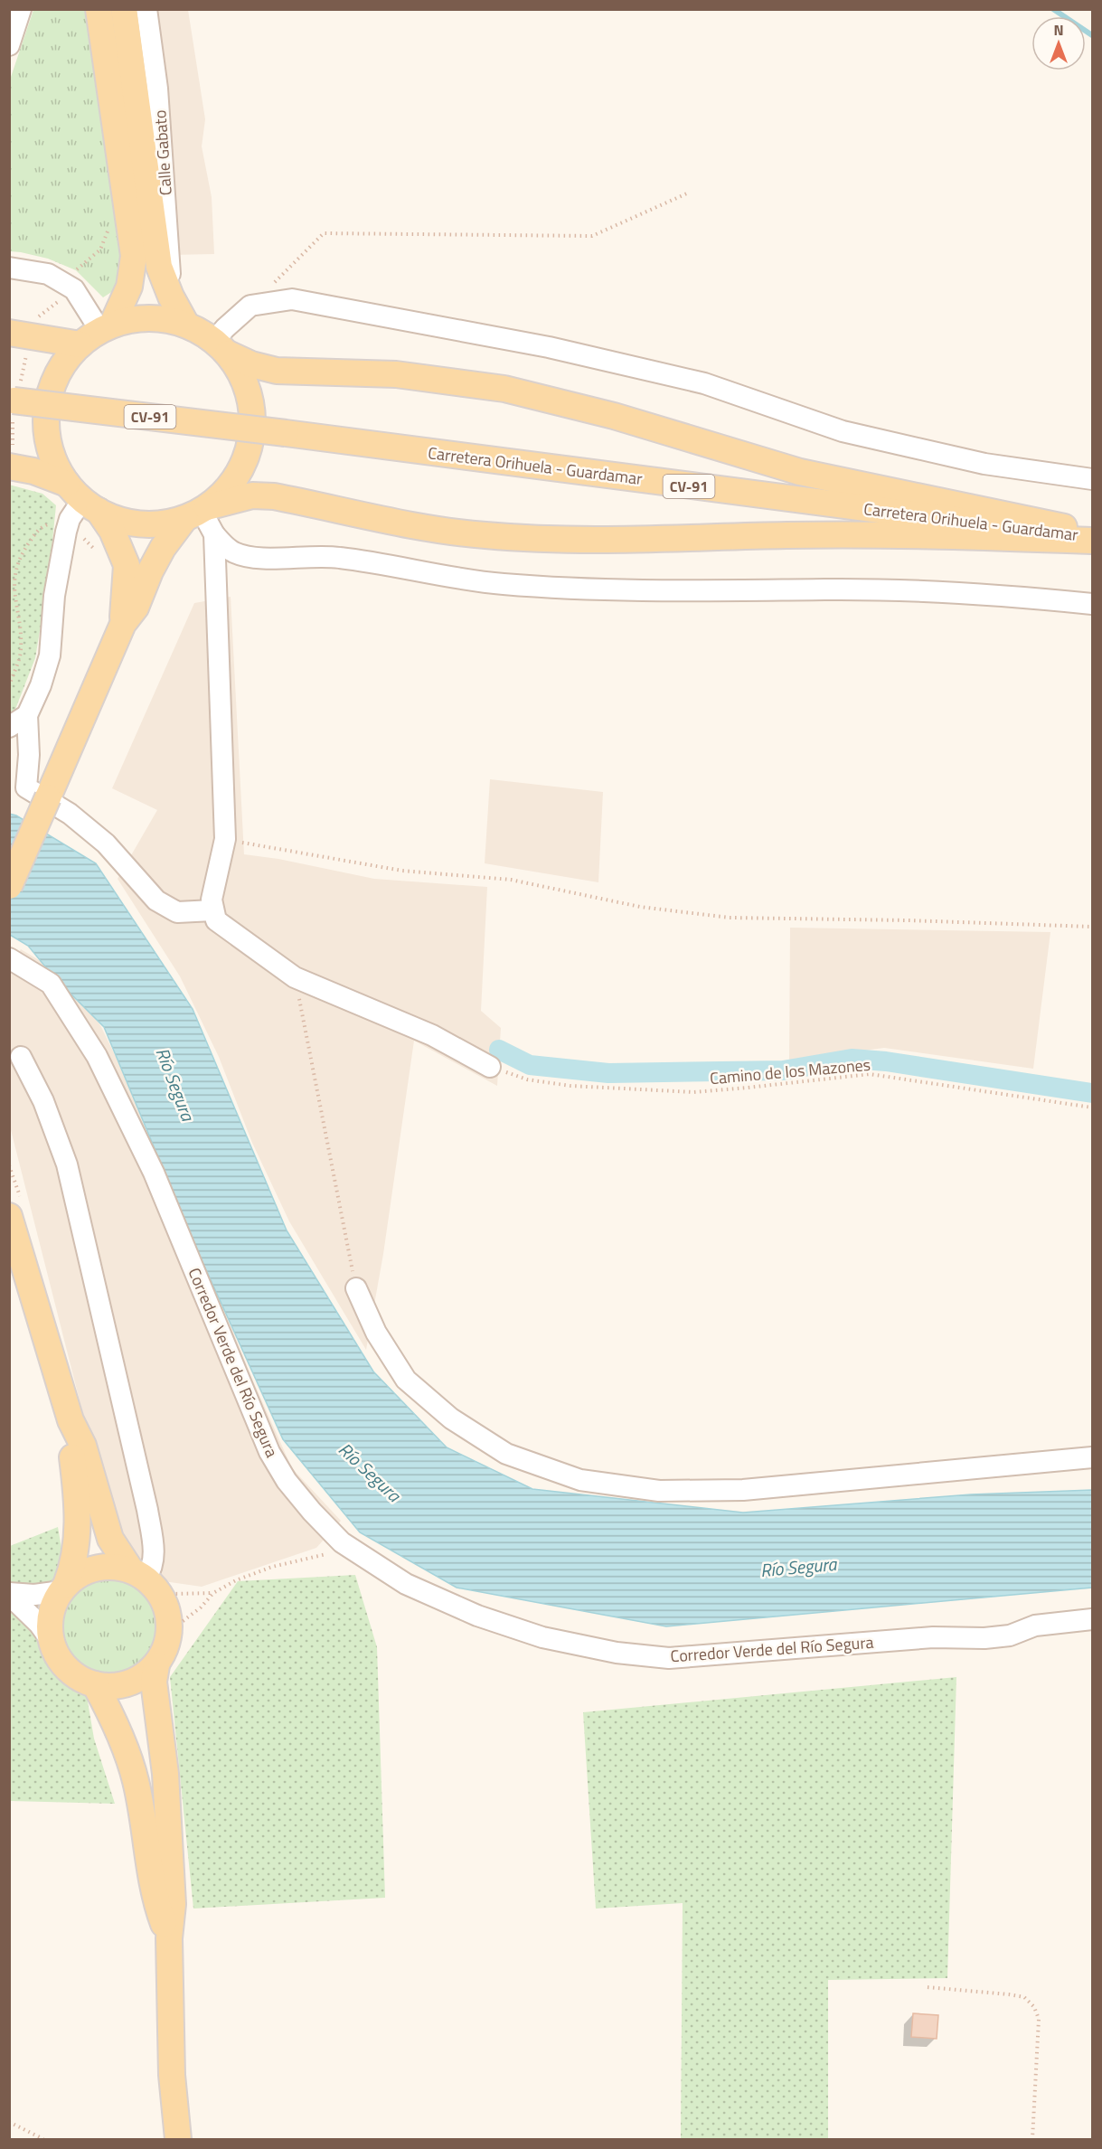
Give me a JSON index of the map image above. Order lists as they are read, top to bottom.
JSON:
{
  "streets": {
    "main road": ["CV-91", "Carretera Orihuela - Guardamar"],
    "street": ["Calle Gabato", "Corredor Verde del Río Segura"],
    "path": ["Camino de los Mazones"]
  },
  "water": ["Río Segura"],
  "north": "top"
}
